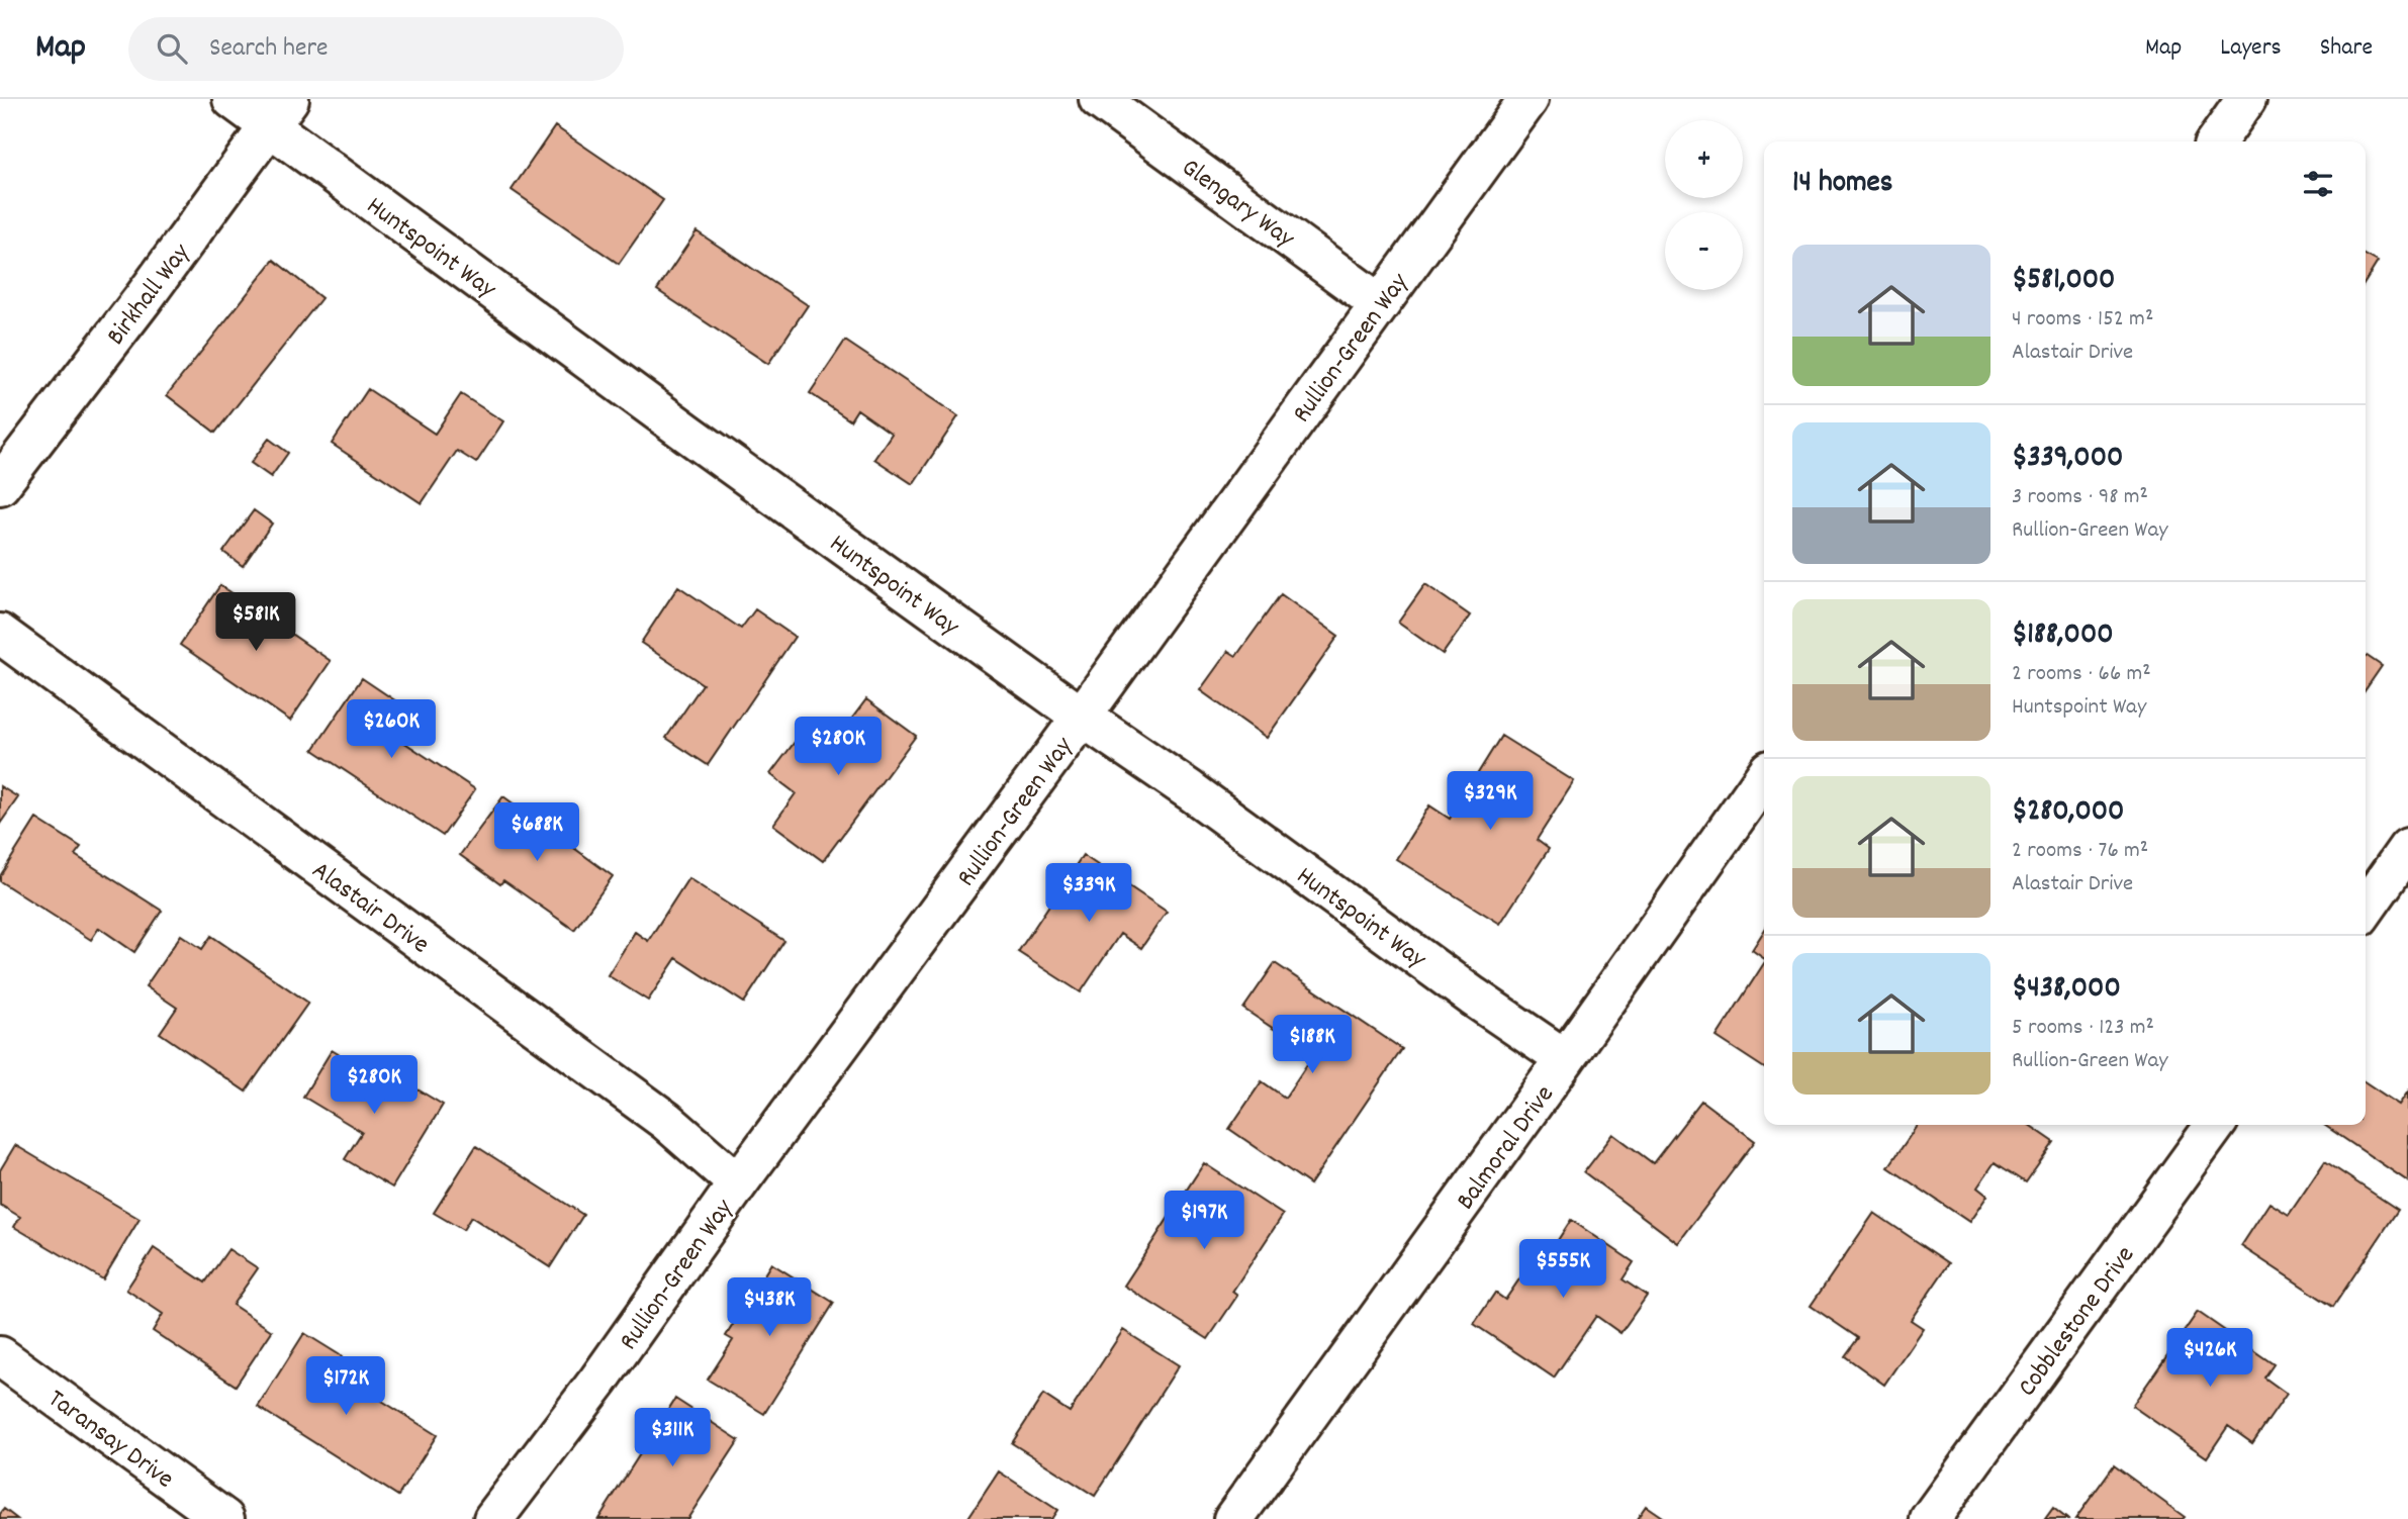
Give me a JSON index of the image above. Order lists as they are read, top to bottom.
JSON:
{
  "streets": {
    "street": [
      "Glengary Way",
      "Huntspoint Way",
      "Birkhall Way",
      "Rullion-Green Way",
      "Alastair Drive",
      "Balmoral Drive",
      "Cobblestone Drive",
      "Taransay Drive"
    ]
  },
  "crossings": [
    ["Glengary Way", "Rullion-Green Way"],
    ["Huntspoint Way", "Birkhall Way"],
    ["Huntspoint Way", "Rullion-Green Way"],
    ["Huntspoint Way", "Balmoral Drive"],
    ["Rullion-Green Way", "Alastair Drive"]
  ],
  "page": {
    "header": "Map",
    "search": "Search here",
    "nav": ["Map", "Layers", "Share"],
    "map_buttons": ["+", "−"],
    "heading": "14 homes",
    "list": [
      {
        "name": "$581,000",
        "note": "4 rooms · 152 m² · Alastair Drive"
      },
      {
        "name": "$339,000",
        "note": "3 rooms · 98 m² · Rullion-Green Way"
      },
      {
        "name": "$188,000",
        "note": "2 rooms · 66 m² · Huntspoint Way"
      },
      {
        "name": "$280,000",
        "note": "2 rooms · 76 m² · Alastair Drive"
      },
      {
        "name": "$438,000",
        "note": "5 rooms · 123 m² · Rullion-Green Way"
      }
    ],
    "price": [
      "$581K",
      "$260K",
      "$280K",
      "$329K",
      "$688K",
      "$339K",
      "$188K",
      "$280K",
      "$197K",
      "$555K",
      "$438K",
      "$426K",
      "$172K",
      "$311K"
    ]
  }
}
